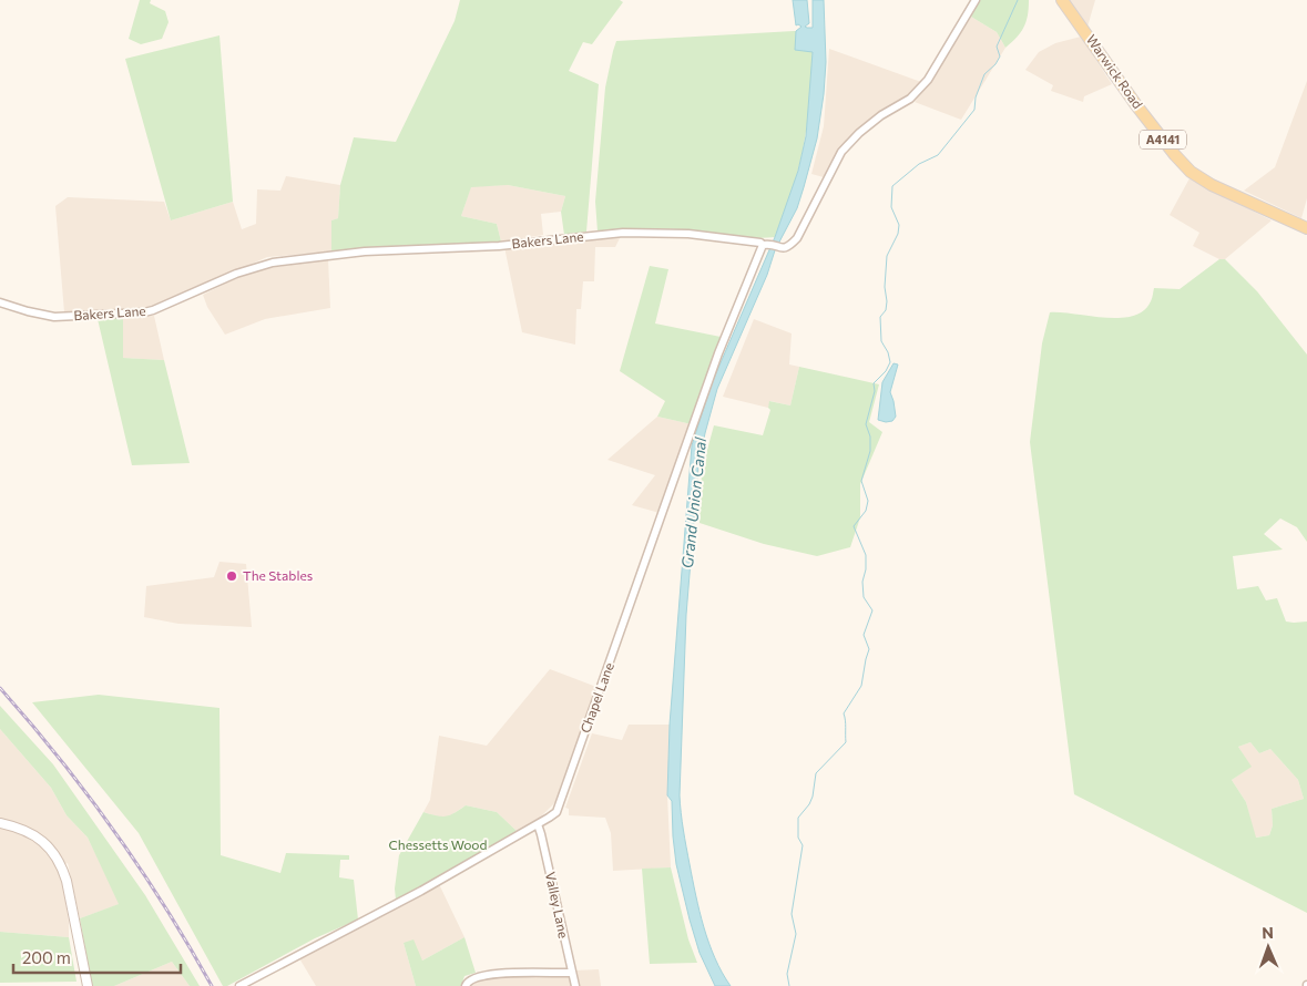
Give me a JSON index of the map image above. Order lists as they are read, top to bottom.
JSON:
{
  "streets": {
    "main road": ["Warwick Road", "A4141"],
    "street": ["Bakers Lane", "Chapel Lane", "Valley Lane"]
  },
  "crossings": [
    ["Bakers Lane", "Chapel Lane"],
    ["Chapel Lane", "Valley Lane"]
  ],
  "water": ["Grand Union Canal"],
  "parks": ["Chessetts Wood"],
  "places": ["The Stables"],
  "scale_bar": "200 m",
  "north": "top"
}
